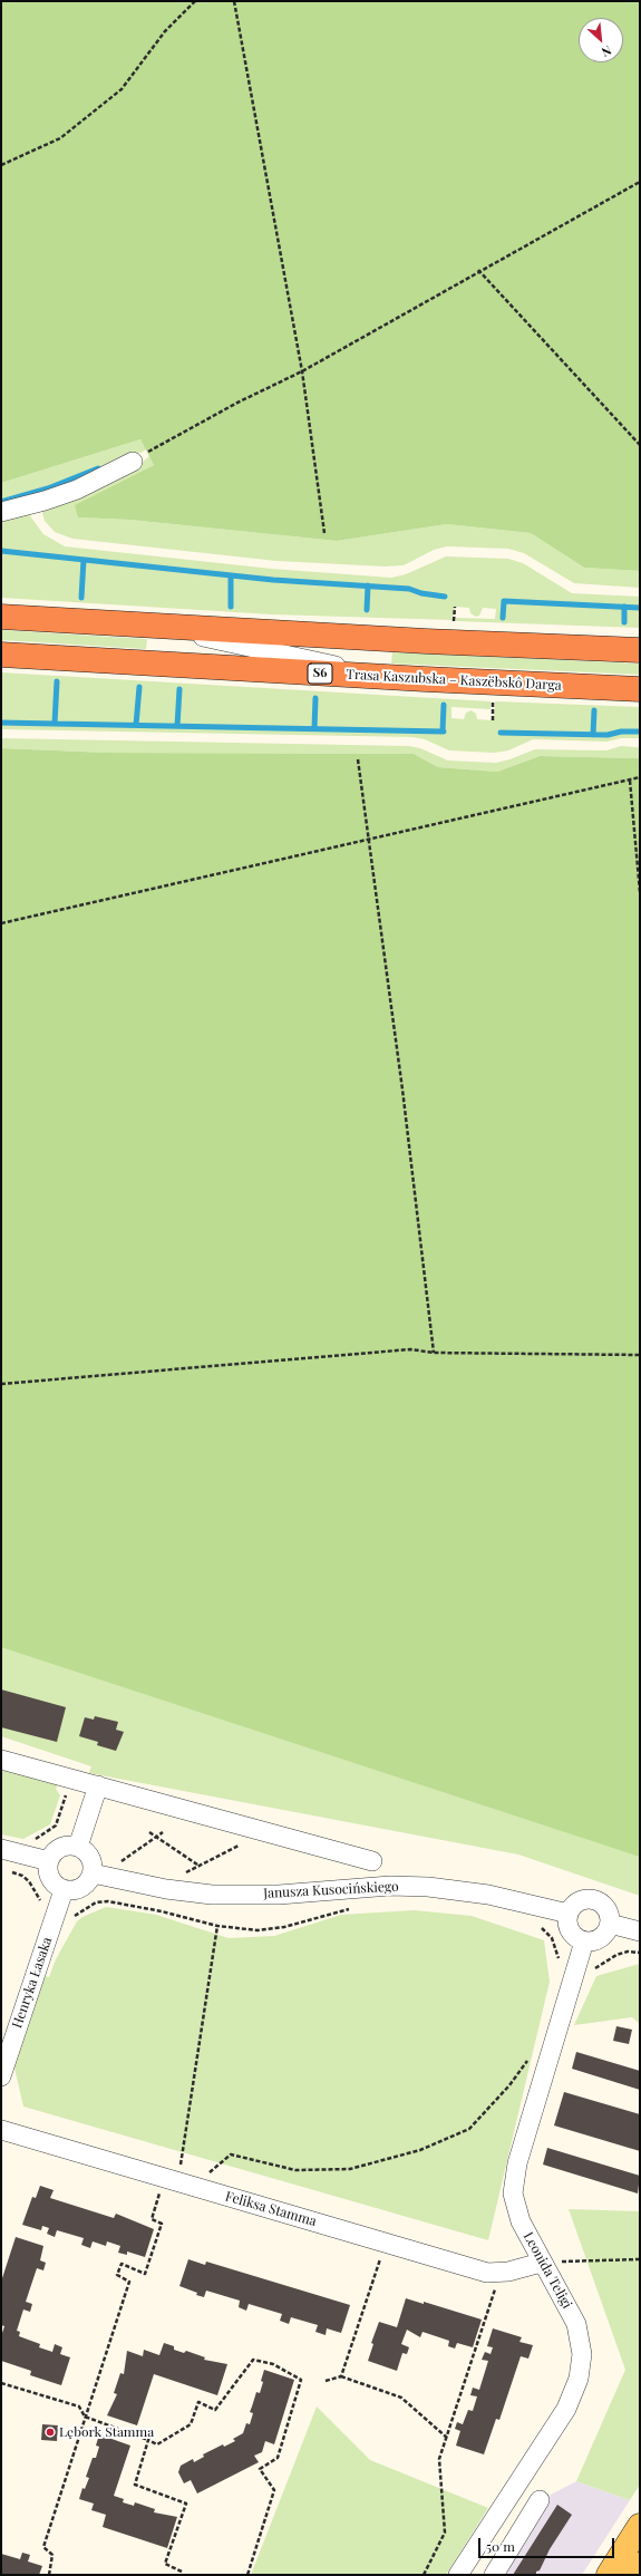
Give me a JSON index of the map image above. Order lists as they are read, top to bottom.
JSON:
{
  "streets": {
    "highway": ["S6", "Trasa Kaszubska – Kaszëbskô Darga"],
    "street": [
      "Janusza Kusocińskiego",
      "Henryka Łasaka",
      "Feliksa Stamma",
      "Leonida Teligi"
    ]
  },
  "crossings": [
    ["Janusza Kusocińskiego", "Henryka Łasaka"],
    ["Janusza Kusocińskiego", "Leonida Teligi"],
    ["Feliksa Stamma", "Leonida Teligi"]
  ],
  "places": ["Lębork Stamma"],
  "scale_bar": "50 m",
  "north": "bottom right"
}
